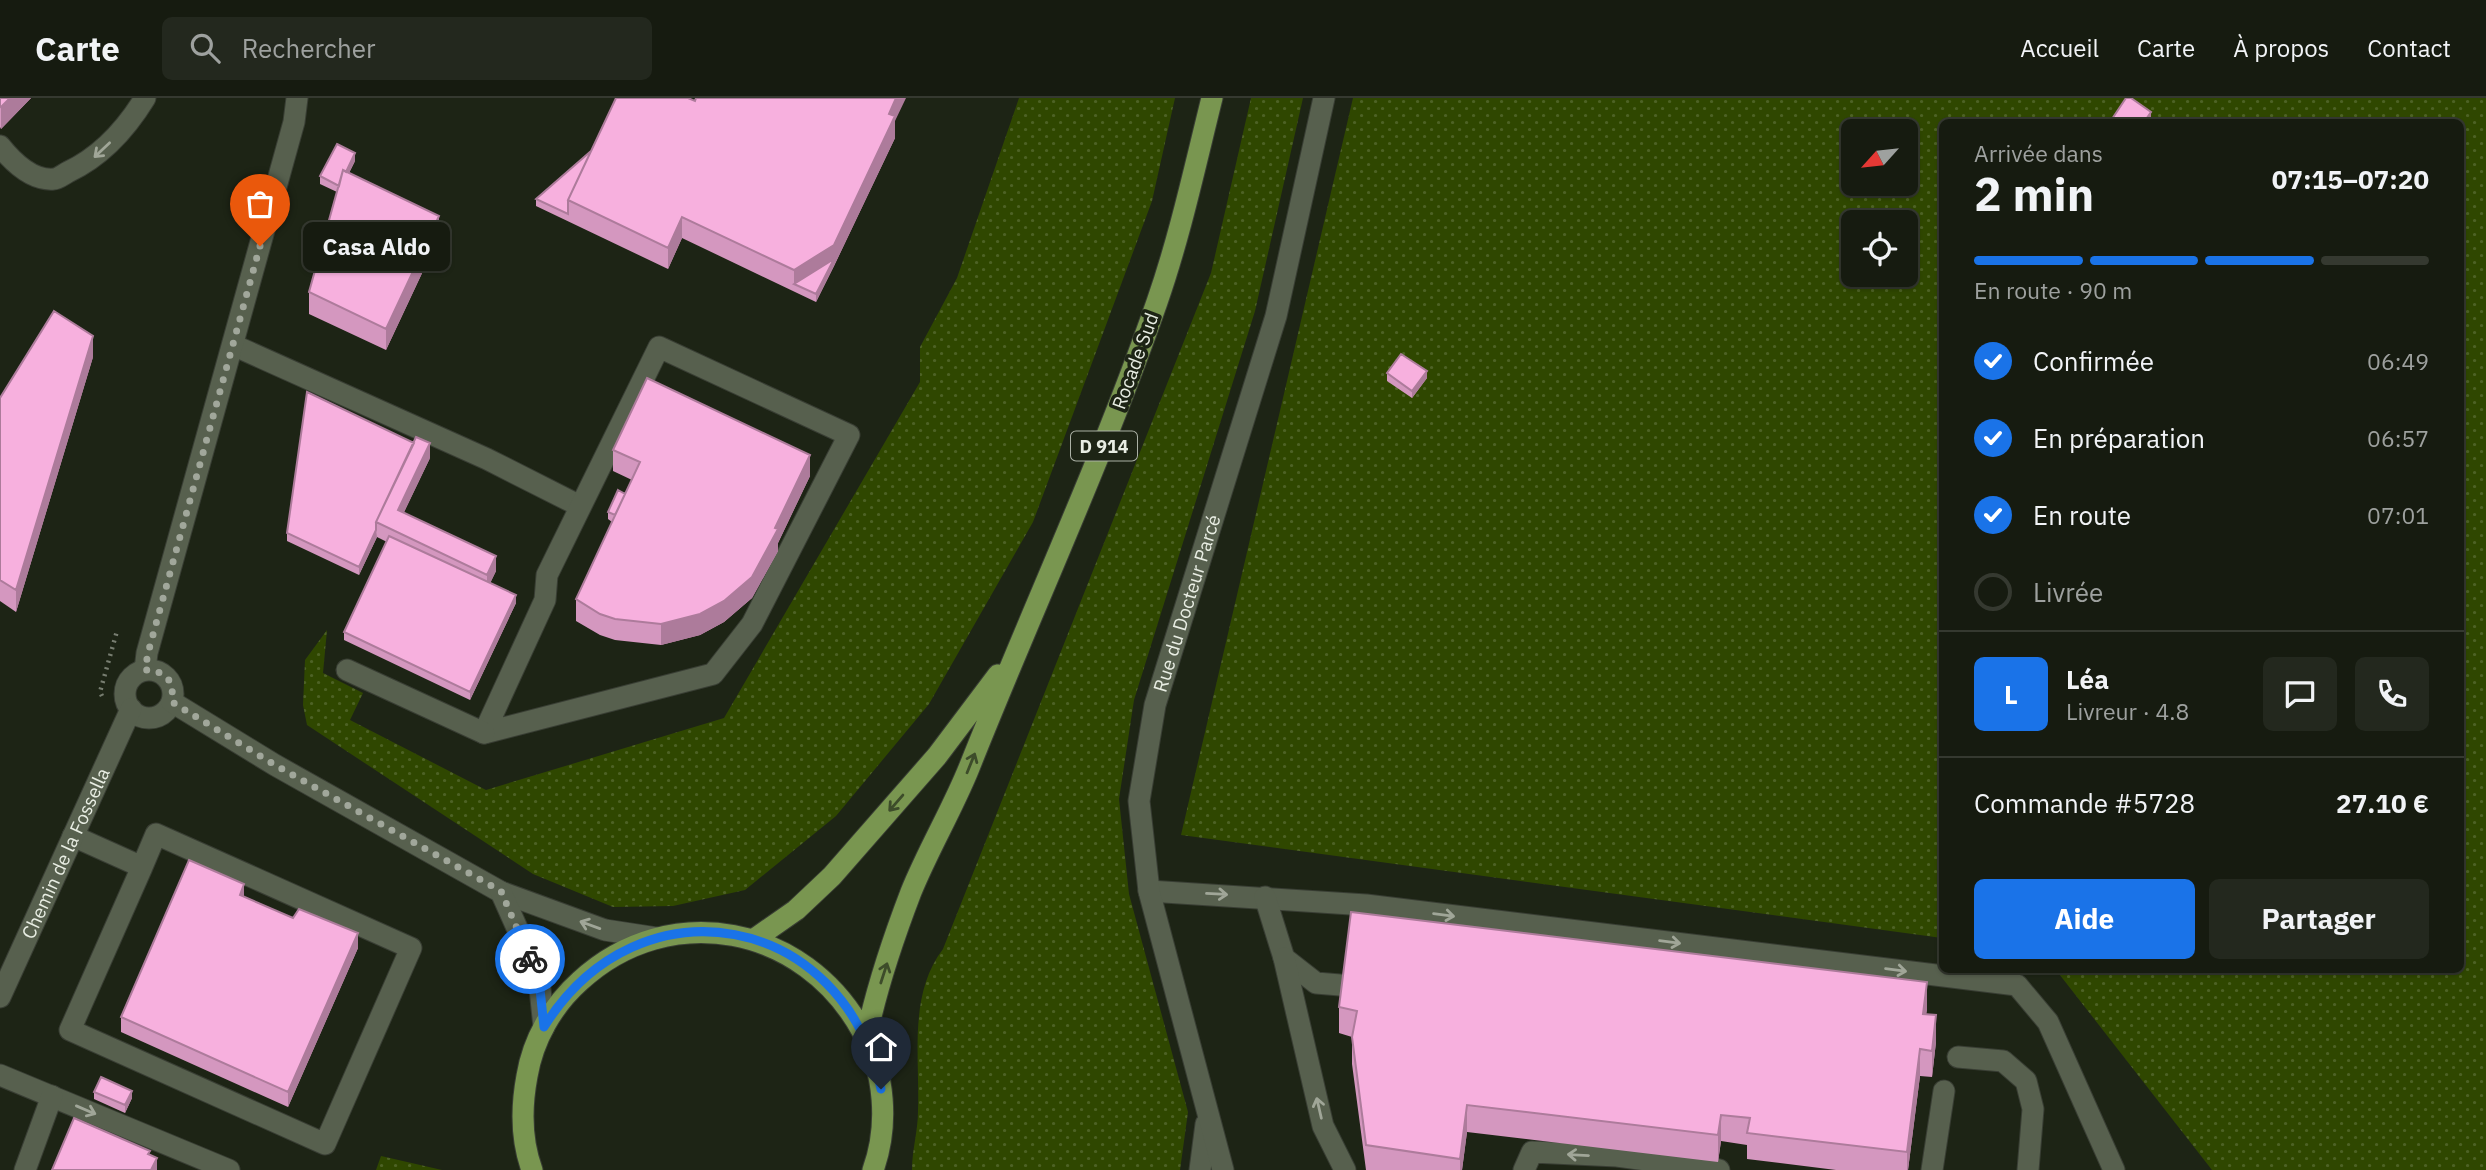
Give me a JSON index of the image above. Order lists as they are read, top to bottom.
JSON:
{
  "streets": {
    "main road": ["Rocade Sud", "D 914"],
    "street": ["Rue du Docteur Parcé", "Chemin de la Fossella"]
  },
  "crossings": [
    ["Rocade Sud", "D 914"]
  ],
  "places": ["Casa Aldo"],
  "north": "bottom left",
  "page": {
    "header": "Carte",
    "search": "Rechercher",
    "nav": [
      "Accueil",
      "Carte",
      "À propos",
      "Contact"
    ],
    "heading": ["2 min", "Arrivée dans", "07:15–07:20"],
    "panel": [
      "Léa",
      "Livreur · 4.8",
      "Commande #5728",
      "27.10 €"
    ],
    "bubble": "Casa Aldo",
    "bar": "En route · 90 m",
    "list": [
      ["Confirmée", "06:49"],
      ["En préparation", "06:57"],
      ["En route", "07:01"],
      "Livrée"
    ],
    "round": "L",
    "buttons": ["Aide", "Partager"]
  }
}
